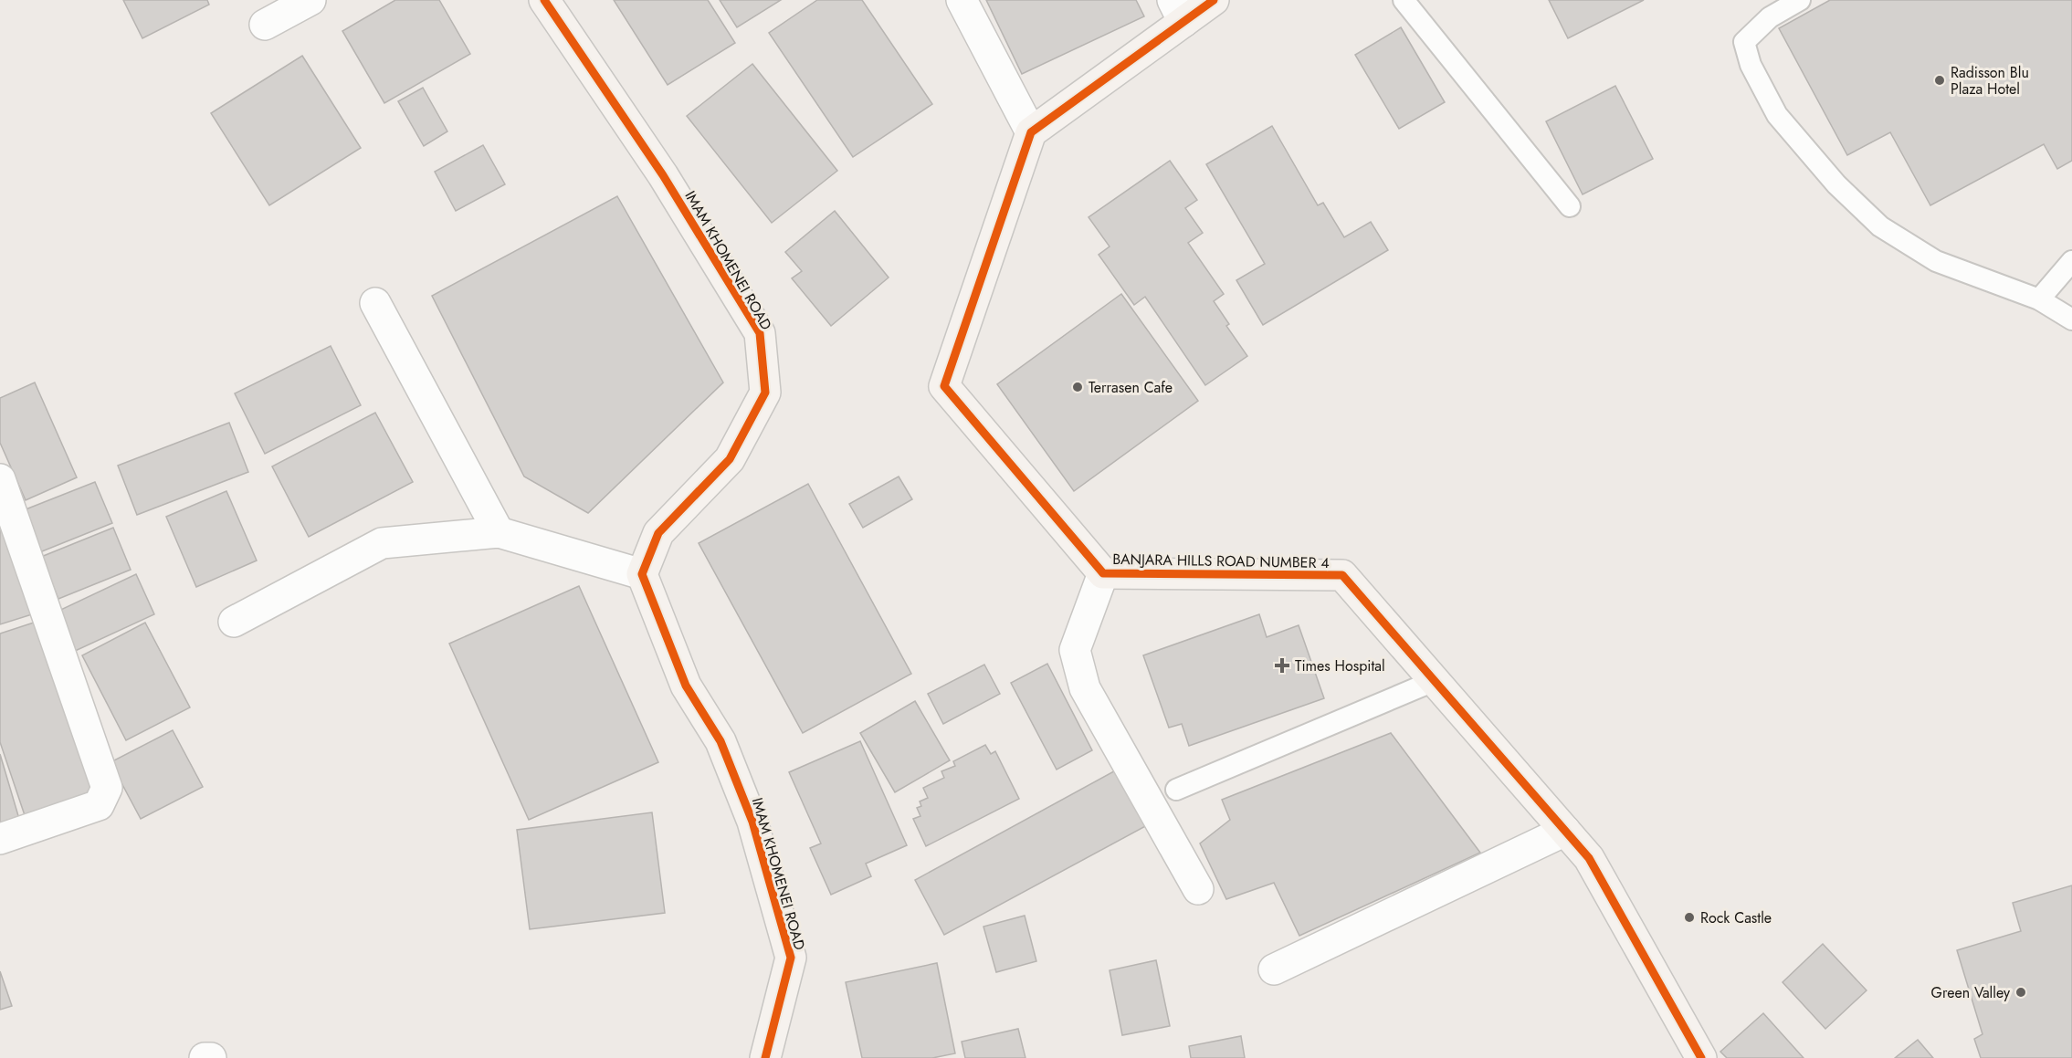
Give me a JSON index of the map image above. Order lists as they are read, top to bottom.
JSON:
{
  "streets": {
    "street": ["IMAM KHOMENEI ROAD", "BANJARA HILLS ROAD NUMBER 4"]
  },
  "places": {
    "other": [
      "Radisson Blu Plaza Hotel",
      "Terrasen Cafe",
      "Rock Castle",
      "Green Valley"
    ],
    "health": ["Times Hospital"]
  }
}
